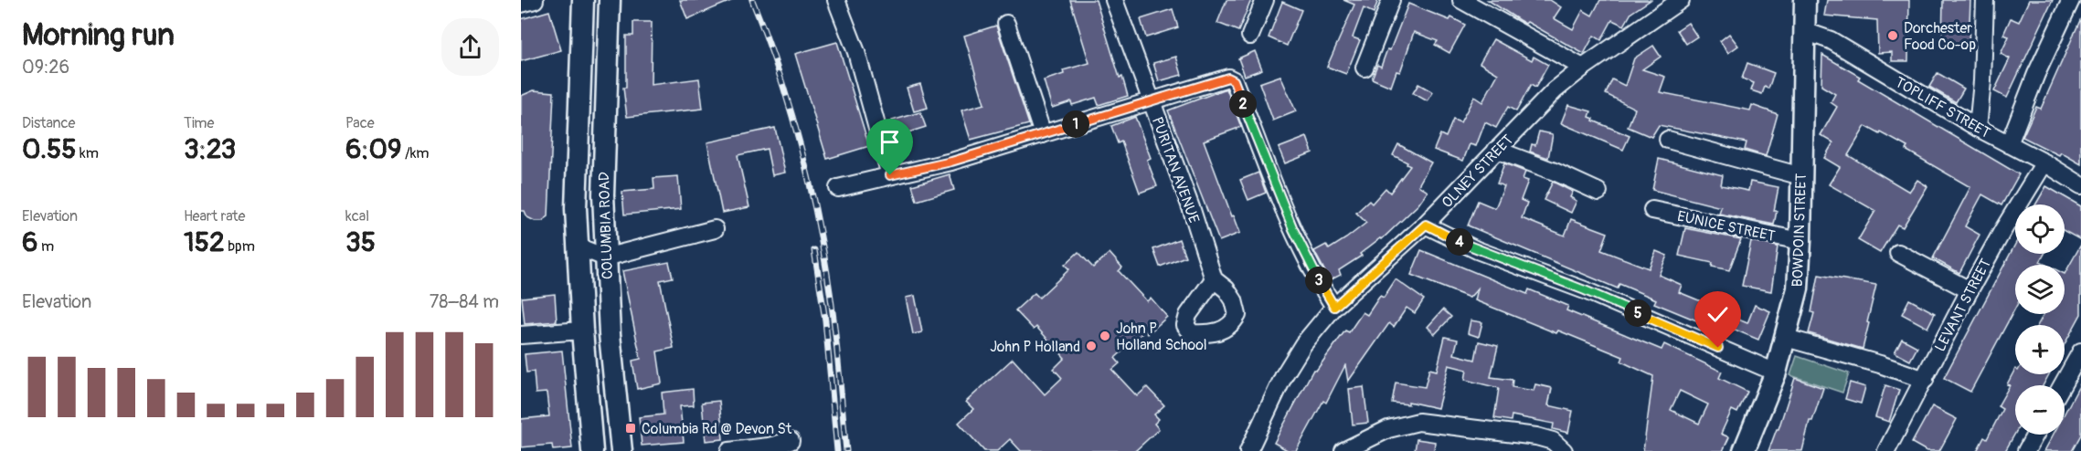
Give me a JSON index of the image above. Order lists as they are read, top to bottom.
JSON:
{
  "streets": {
    "main road": ["COLUMBIA ROAD", "BOWDOIN STREET"],
    "street": [
      "TOPLIFF STREET",
      "PURITAN AVENUE",
      "OLNEY STREET",
      "EUNICE STREET",
      "LEVANT STREET"
    ]
  },
  "crossings": [
    ["TOPLIFF STREET", "BOWDOIN STREET"],
    ["TOPLIFF STREET", "LEVANT STREET"],
    ["EUNICE STREET", "BOWDOIN STREET"]
  ],
  "places": {
    "other": ["Dorchester Food Co-op", "John P Holland School", "John P Holland"],
    "transit": ["Columbia Rd @ Devon St"]
  },
  "page": {
    "heading": ["Morning run", "09:26"],
    "pins": [
      "2",
      "1",
      "4",
      "3",
      "5"
    ],
    "stats": [
      ["Distance", "0.55 km"],
      ["Time", "3:23"],
      ["Pace", "6:09 /km"],
      ["Elevation", "6 m"],
      ["Heart rate", "152 bpm"],
      ["kcal", "35"]
    ],
    "map_buttons": ["+", "−"],
    "chart": ["Elevation", "78–84 m"]
  }
}
